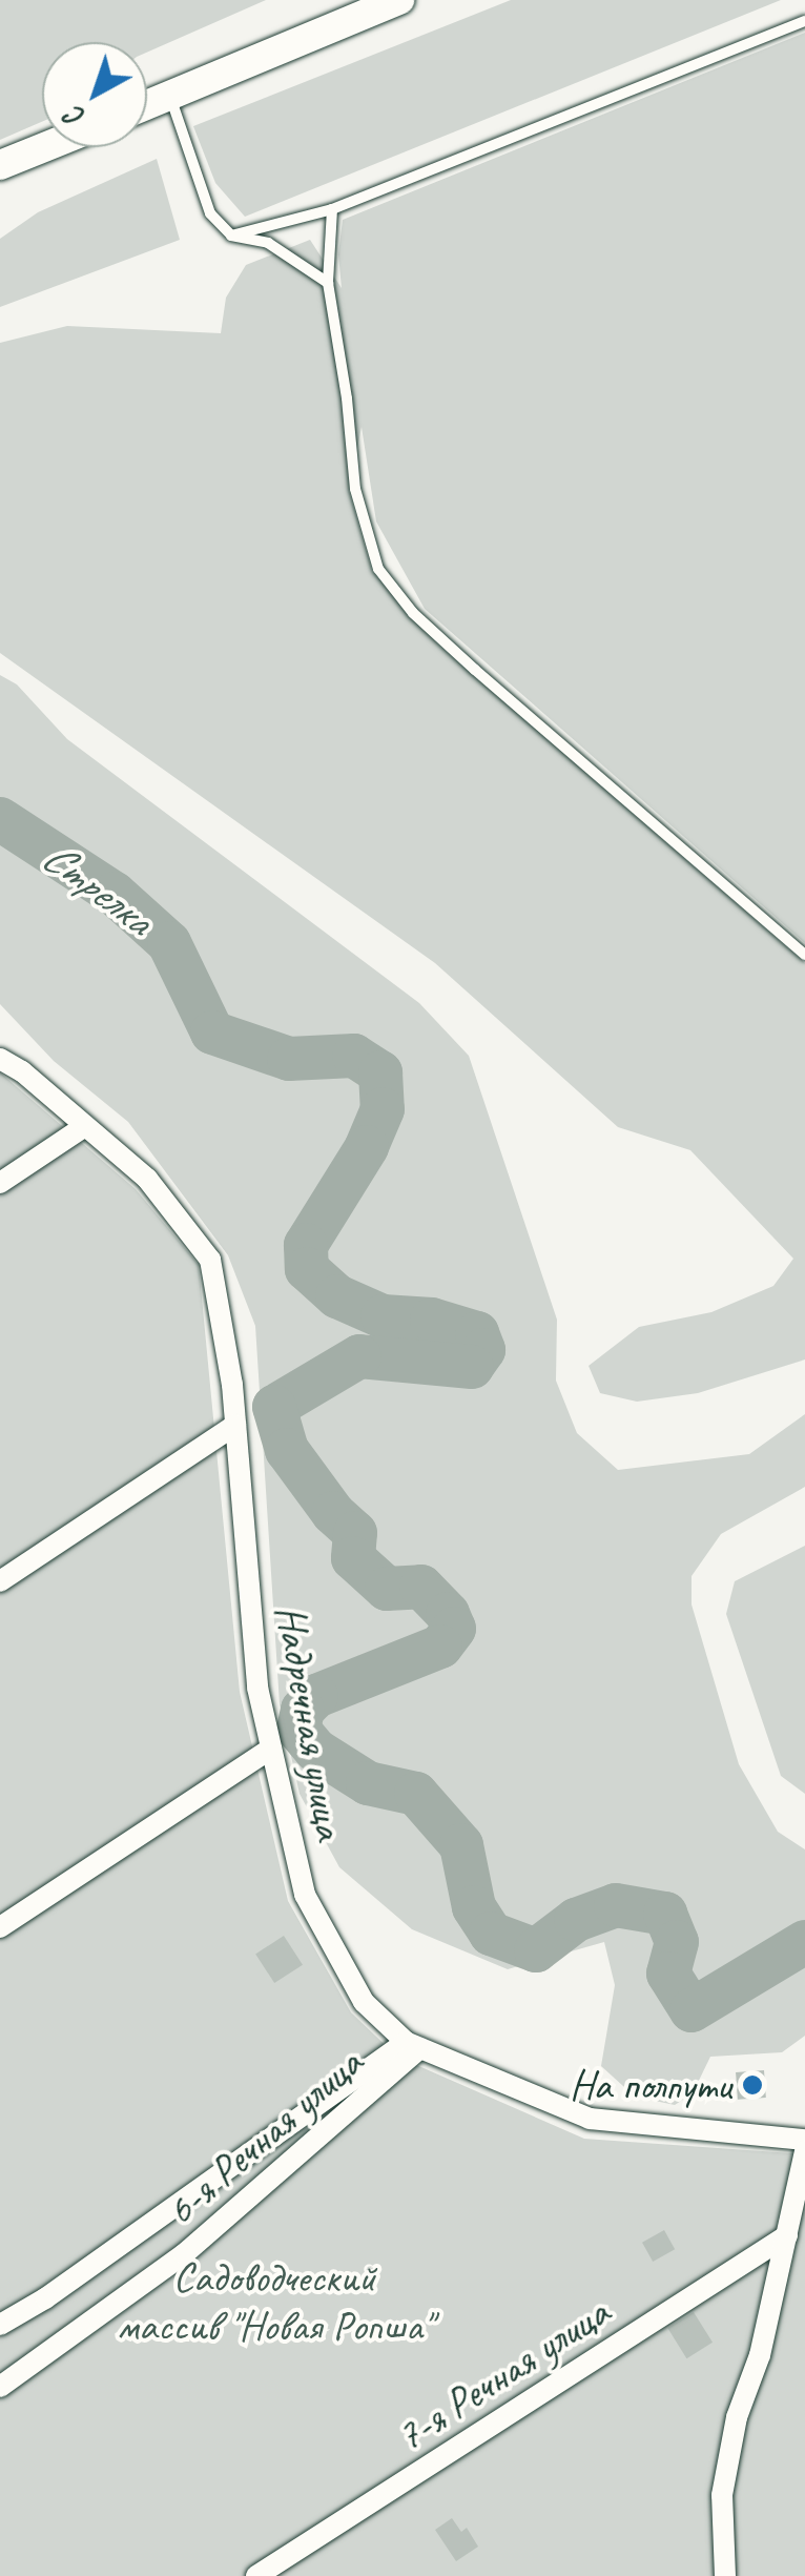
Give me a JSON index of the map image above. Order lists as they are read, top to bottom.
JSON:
{
  "streets": {
    "street": ["Надречная улица", "6-я Речная улица", "7-я Речная улица"]
  },
  "crossings": [
    ["Надречная улица", "6-я Речная улица"]
  ],
  "water": ["Стрелка"],
  "parks": ["Садоводческий массив \"Новая Ропша\""],
  "places": ["На полпути"],
  "north": "bottom left"
}
